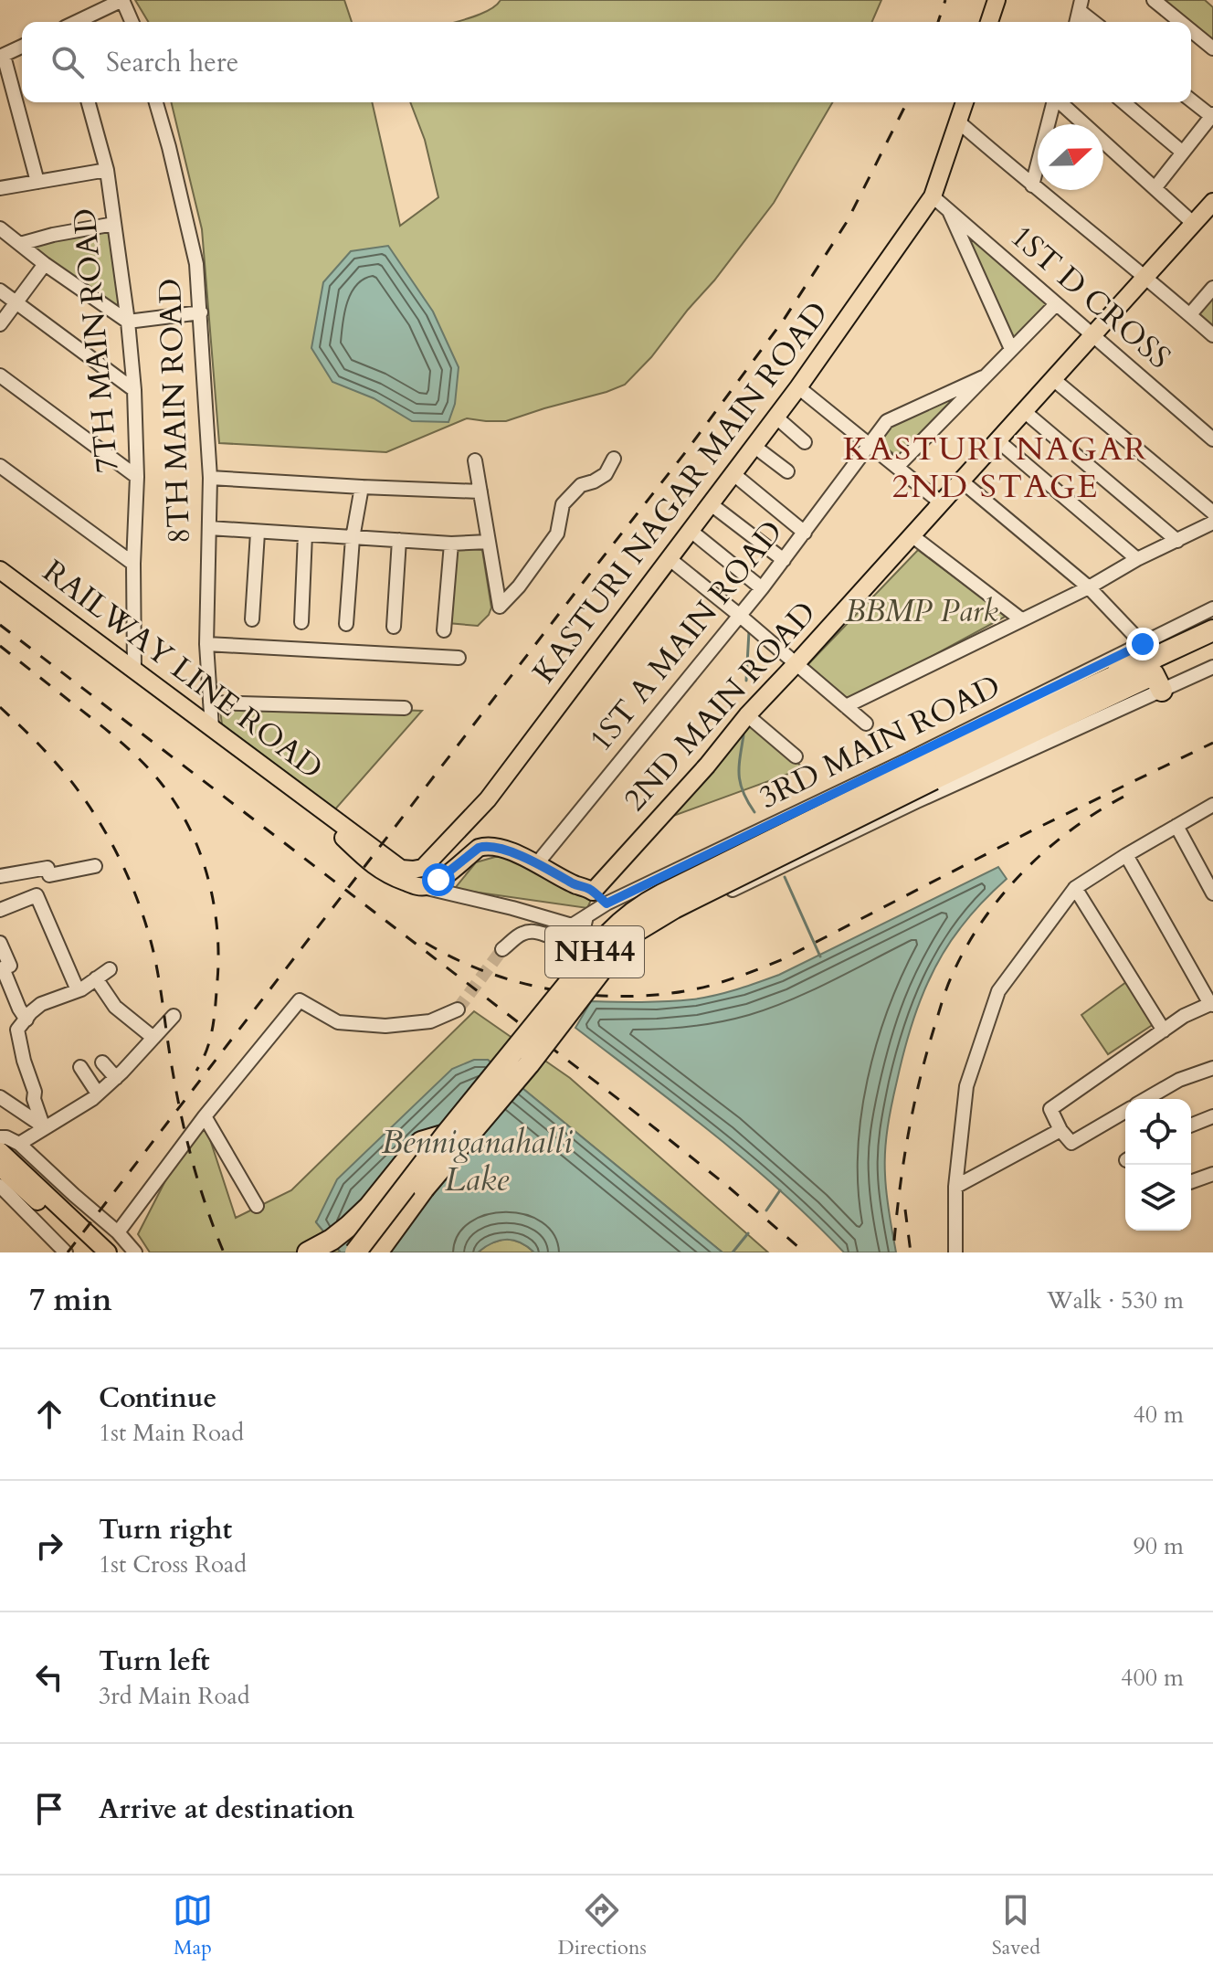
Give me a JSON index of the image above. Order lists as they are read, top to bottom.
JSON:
{
  "streets": {
    "highway": ["NH44"],
    "main road": ["KASTURI NAGAR MAIN ROAD", "RAILWAY LINE ROAD", "2ND MAIN ROAD"],
    "street": [
      "1ST D CROSS",
      "7TH MAIN ROAD",
      "8TH MAIN ROAD",
      "1ST A MAIN ROAD",
      "3RD MAIN ROAD"
    ]
  },
  "crossings": [
    ["1ST D CROSS", "KASTURI NAGAR MAIN ROAD"],
    ["1ST D CROSS", "2ND MAIN ROAD"],
    ["7TH MAIN ROAD", "RAILWAY LINE ROAD"],
    ["8TH MAIN ROAD", "RAILWAY LINE ROAD"],
    ["KASTURI NAGAR MAIN ROAD", "RAILWAY LINE ROAD"],
    ["RAILWAY LINE ROAD", "3RD MAIN ROAD"]
  ],
  "districts": ["KASTURI NAGAR 2ND STAGE"],
  "water": ["Benniganahalli Lake"],
  "parks": ["BBMP Park"],
  "north": "right",
  "page": {
    "search": "Search here",
    "heading": ["7 min", "Walk · 530 m"],
    "list": [
      ["Continue", "1st Main Road", "40 m"],
      ["Turn right", "1st Cross Road", "90 m"],
      ["Turn left", "3rd Main Road", "400 m"],
      "Arrive at destination"
    ],
    "nav": ["Map", "Directions", "Saved"]
  }
}
